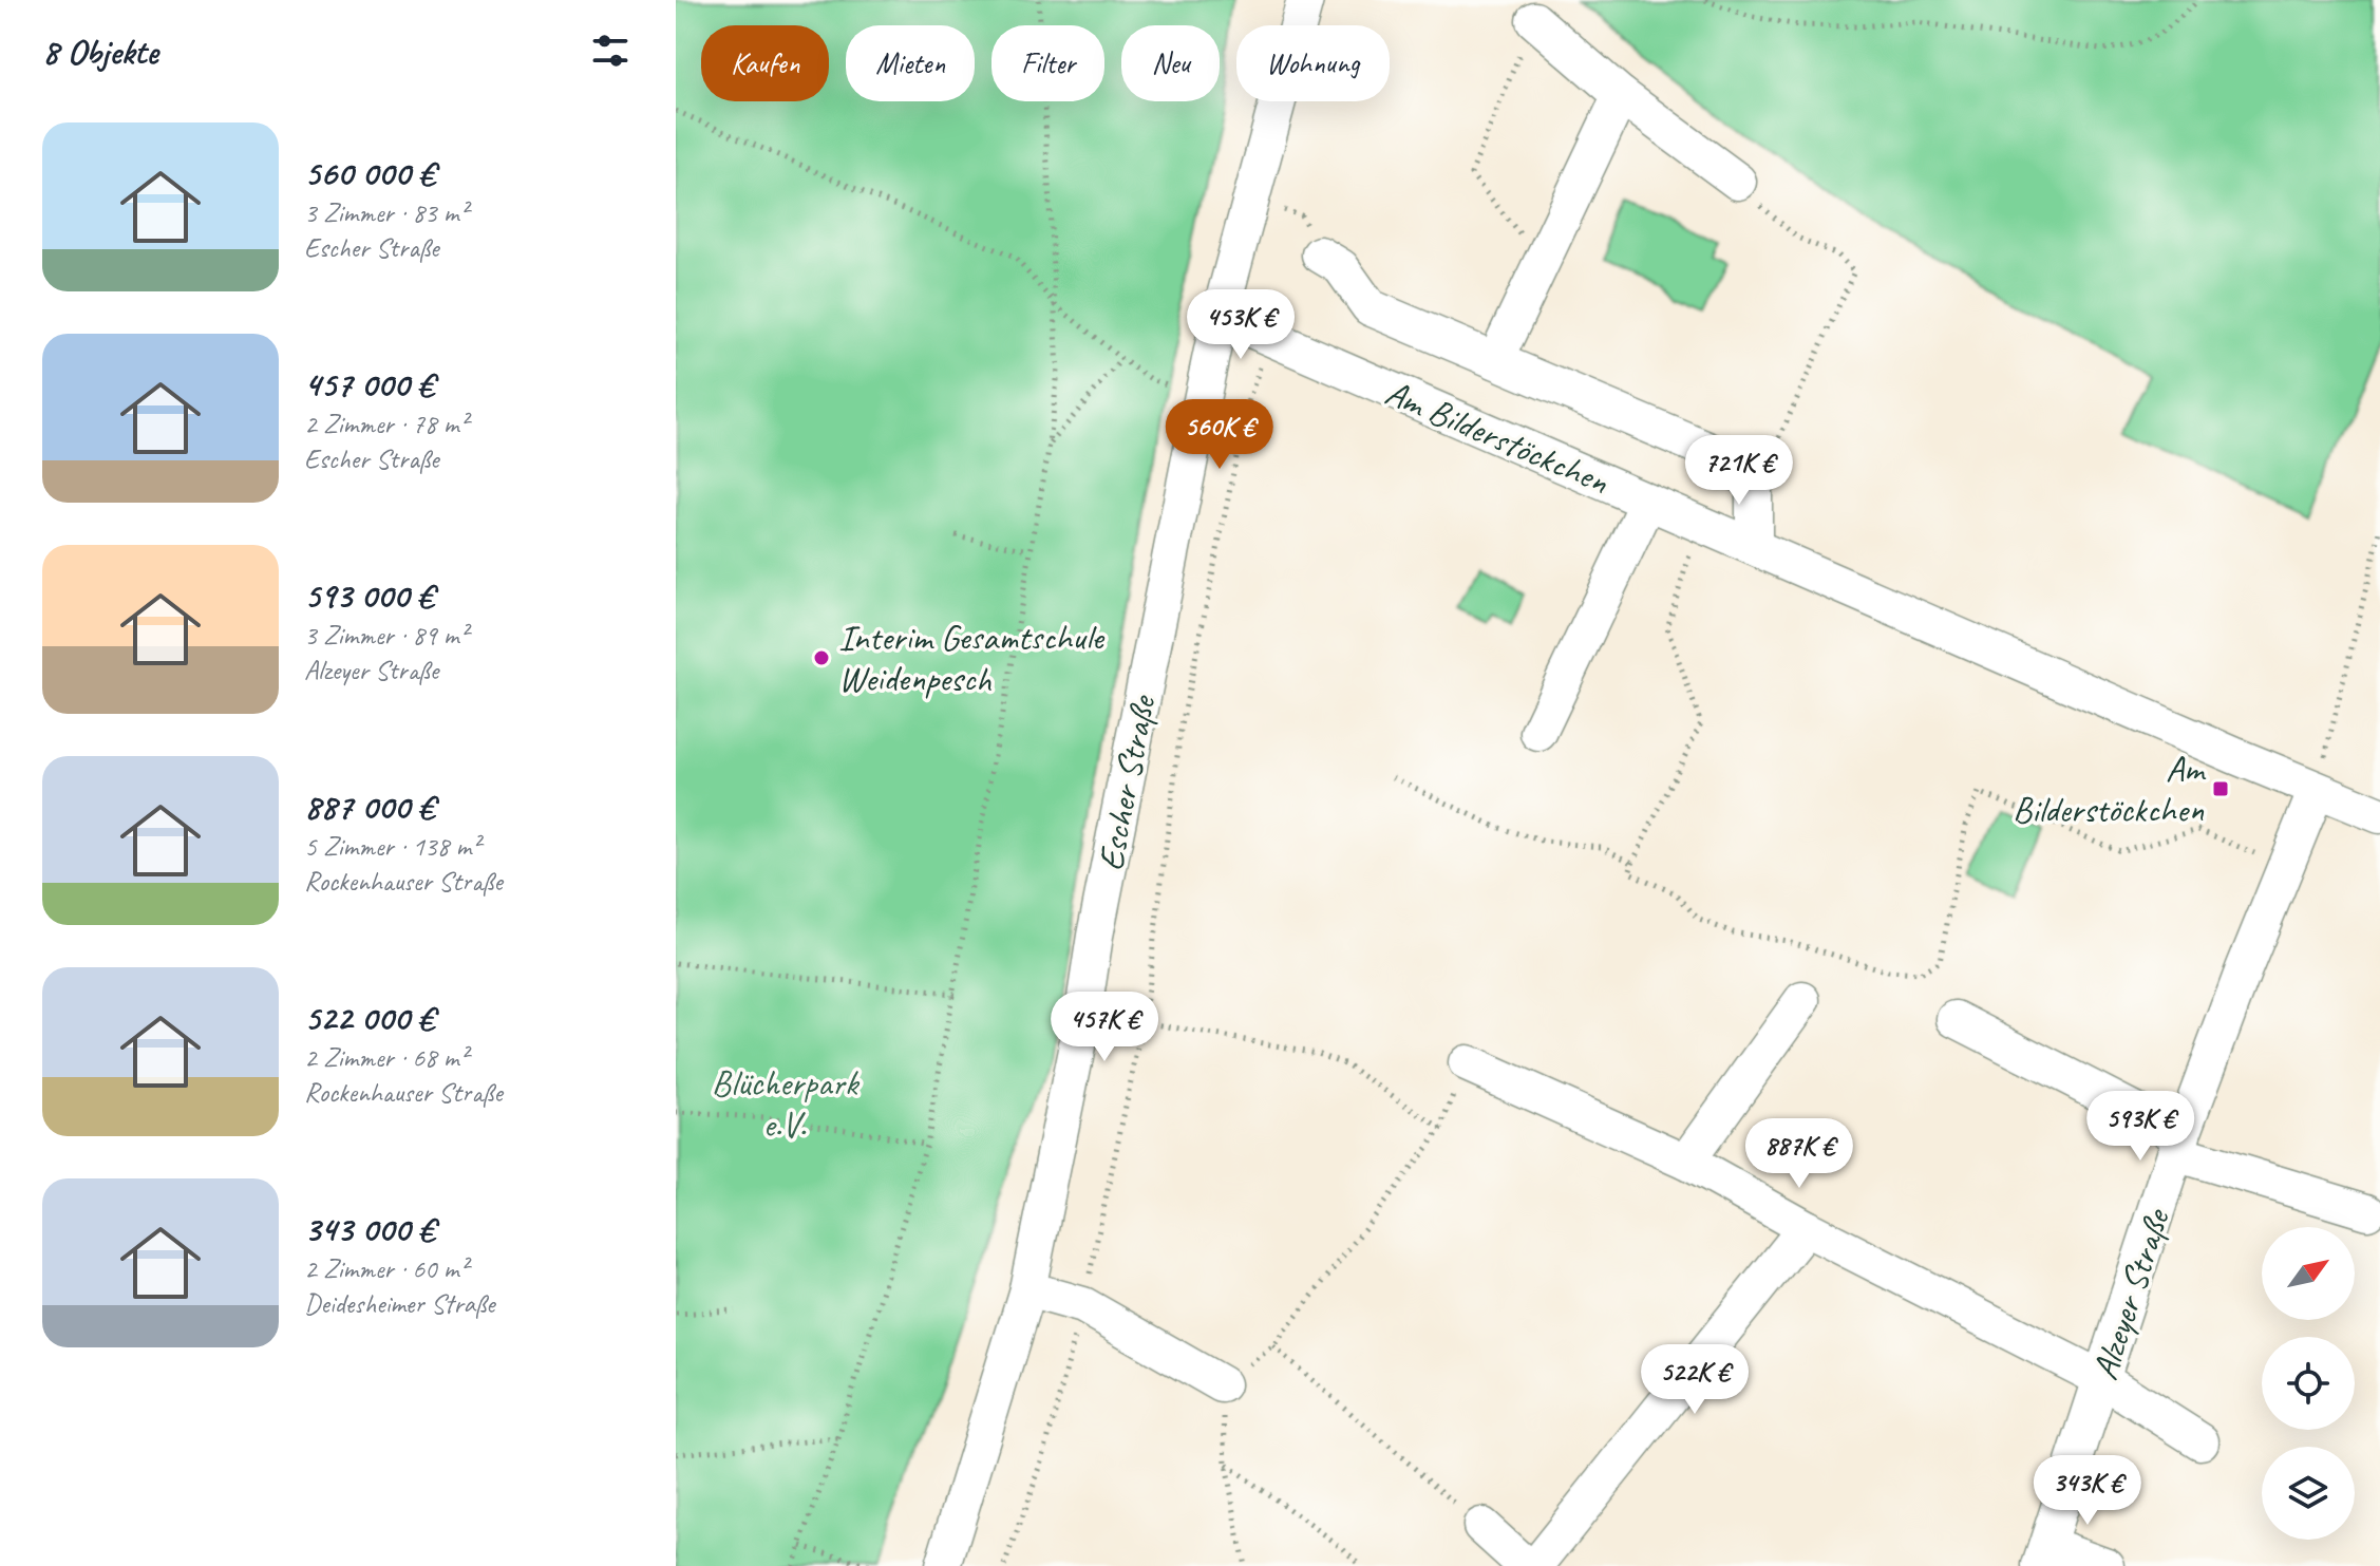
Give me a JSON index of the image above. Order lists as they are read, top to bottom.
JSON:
{
  "streets": {
    "street": ["Am Bilderstöckchen", "Escher Straße", "Alzeyer Straße"]
  },
  "crossings": [
    ["Am Bilderstöckchen", "Escher Straße"],
    ["Am Bilderstöckchen", "Alzeyer Straße"]
  ],
  "parks": ["Blücherpark e.V."],
  "places": {
    "other": ["Interim Gesamtschule Weidenpesch"],
    "transit": ["Am Bilderstöckchen"]
  },
  "north": "top right",
  "page": {
    "heading": "8 Objekte",
    "chip": [
      "Kaufen",
      "Mieten",
      "Filter",
      "Neu",
      "Wohnung"
    ],
    "list": [
      {
        "name": "560 000 €",
        "note": "3 Zimmer · 83 m² · Escher Straße"
      },
      {
        "name": "457 000 €",
        "note": "2 Zimmer · 78 m² · Escher Straße"
      },
      {
        "name": "593 000 €",
        "note": "3 Zimmer · 89 m² · Alzeyer Straße"
      },
      {
        "name": "887 000 €",
        "note": "5 Zimmer · 138 m² · Rockenhauser Straße"
      },
      {
        "name": "522 000 €",
        "note": "2 Zimmer · 68 m² · Rockenhauser Straße"
      },
      {
        "name": "343 000 €",
        "note": "2 Zimmer · 60 m² · Deidesheimer Straße"
      }
    ],
    "price": [
      "453K €",
      "560K €",
      "721K €",
      "457K €",
      "593K €",
      "887K €",
      "522K €",
      "343K €"
    ]
  }
}
